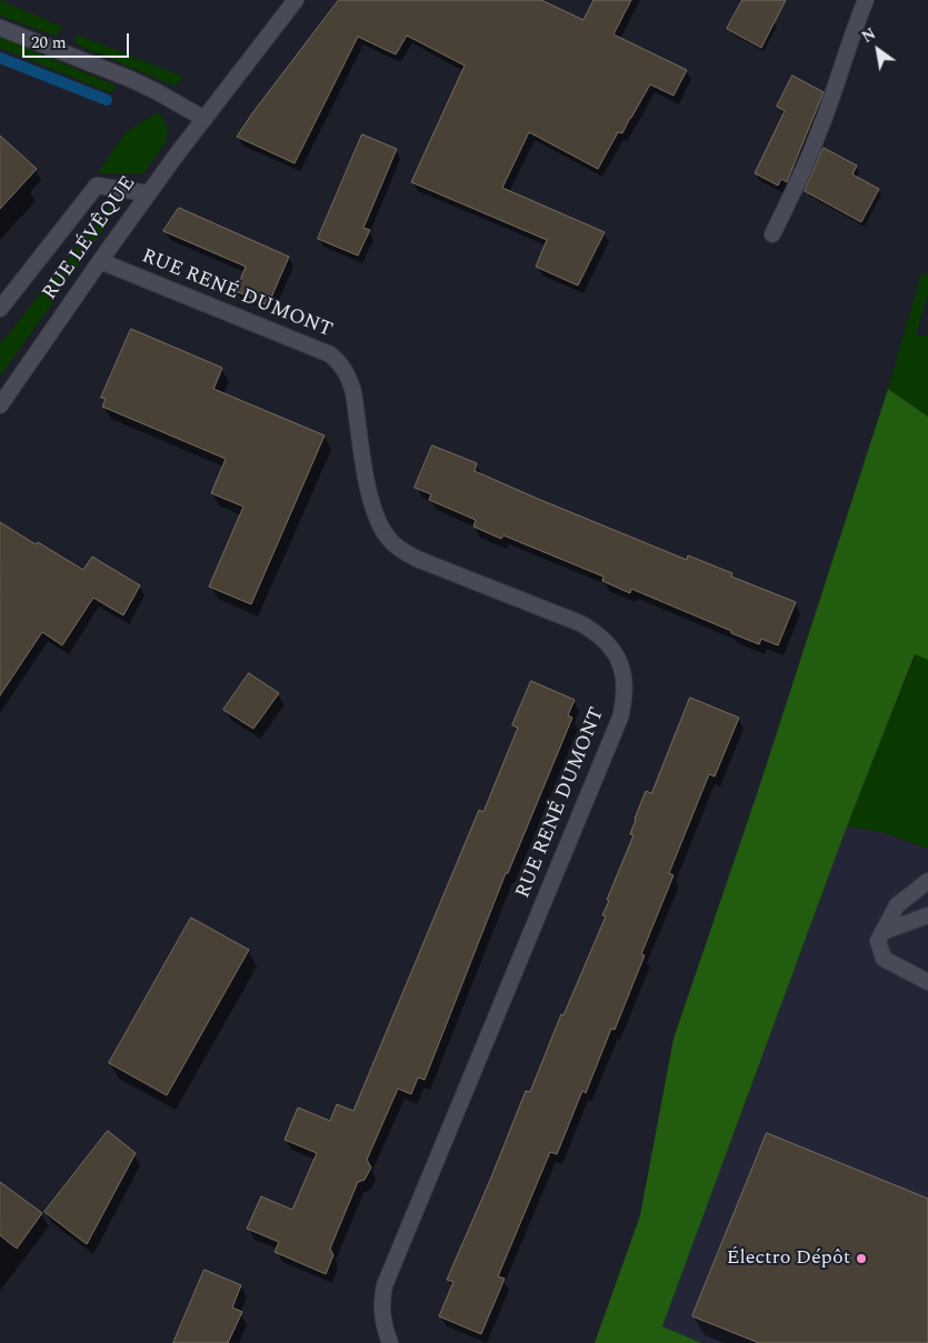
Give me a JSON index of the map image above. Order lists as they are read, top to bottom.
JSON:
{
  "streets": {
    "street": ["RUE LÉVÊQUE", "RUE RENÉ DUMONT"]
  },
  "crossings": [
    ["RUE LÉVÊQUE", "RUE RENÉ DUMONT"]
  ],
  "places": ["Électro Dépôt"],
  "scale_bar": "20 m",
  "north": "top left"
}
